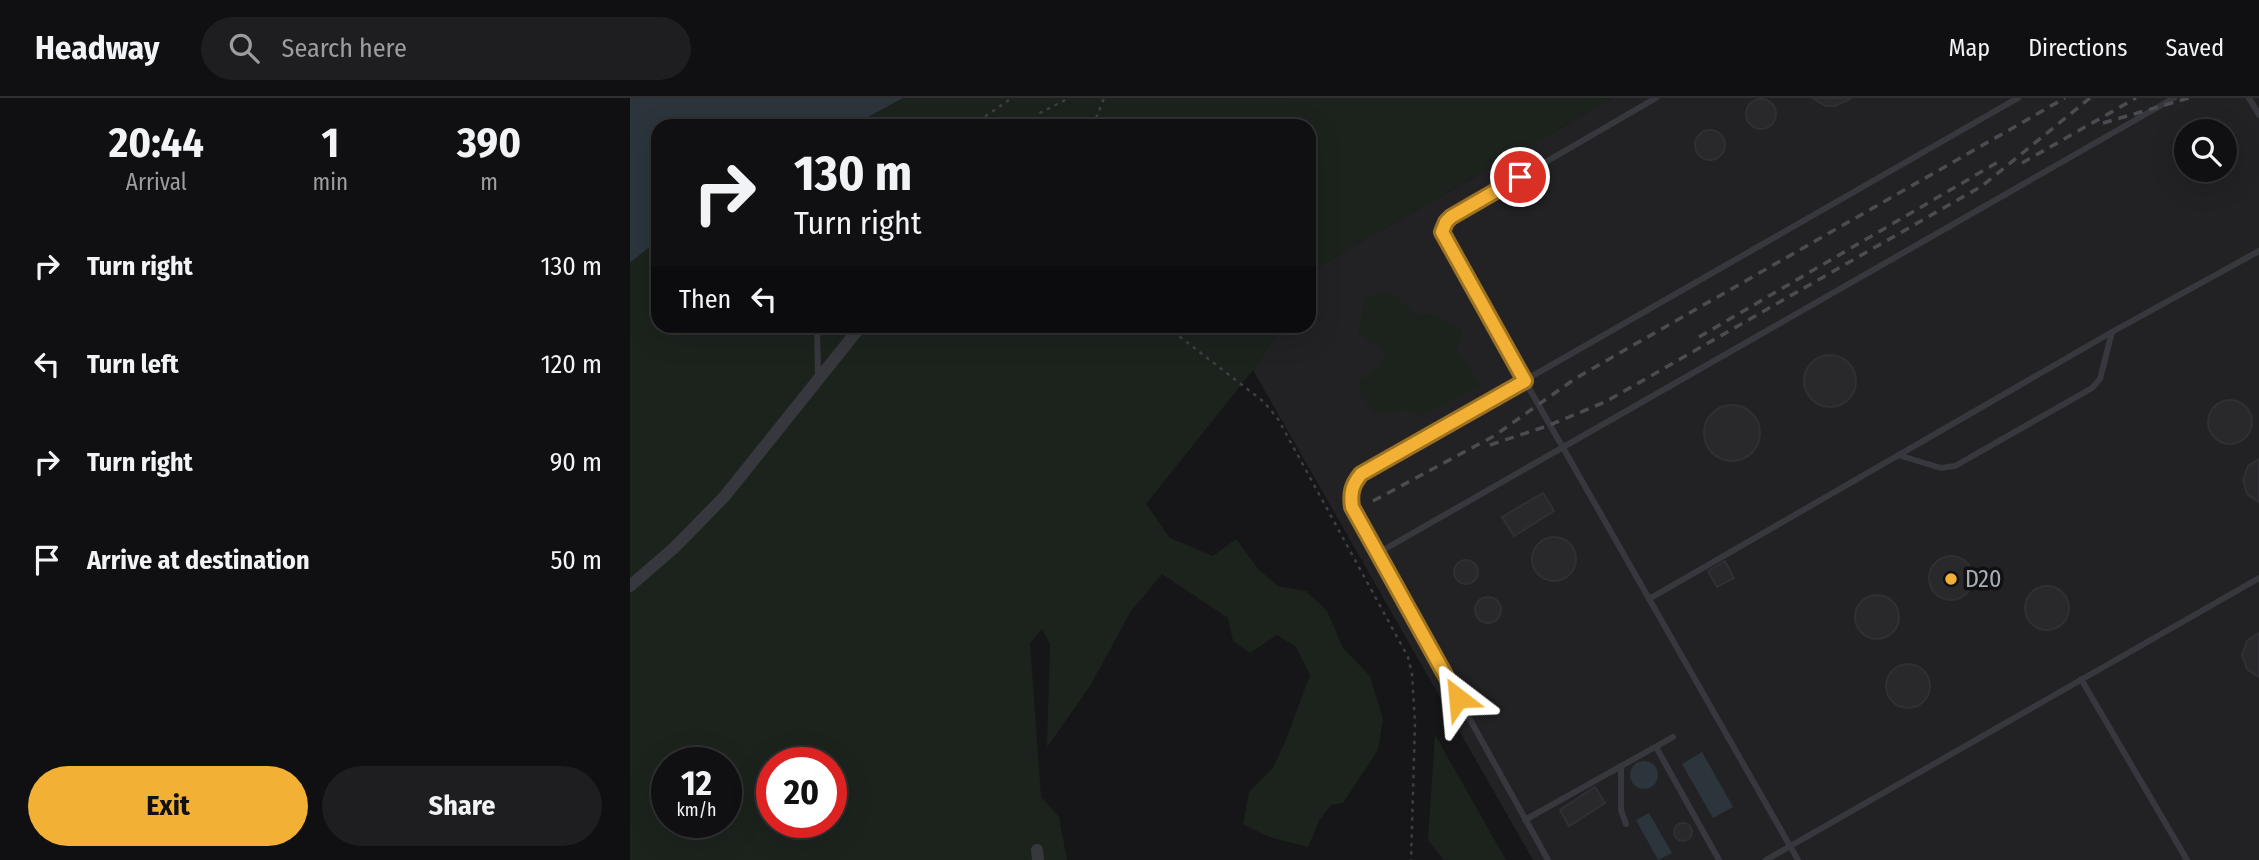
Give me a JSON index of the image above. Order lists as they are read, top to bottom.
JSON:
{
  "places": ["D20"],
  "page": {
    "header": "Headway",
    "search": "Search here",
    "nav": ["Map", "Directions", "Saved"],
    "eta": [
      "20:44",
      "Arrival",
      "1",
      "min",
      "390",
      "m"
    ],
    "turn": ["130 m", "Turn right"],
    "list": [
      {
        "name": "Turn right",
        "value": "130 m"
      },
      {
        "name": "Turn left",
        "value": "120 m"
      },
      {
        "name": "Turn right",
        "value": "90 m"
      },
      {
        "name": "Arrive at destination",
        "value": "50 m"
      }
    ],
    "then": "Then",
    "speed": "12 km/h",
    "limit": "20",
    "buttons": ["Exit", "Share"]
  }
}
